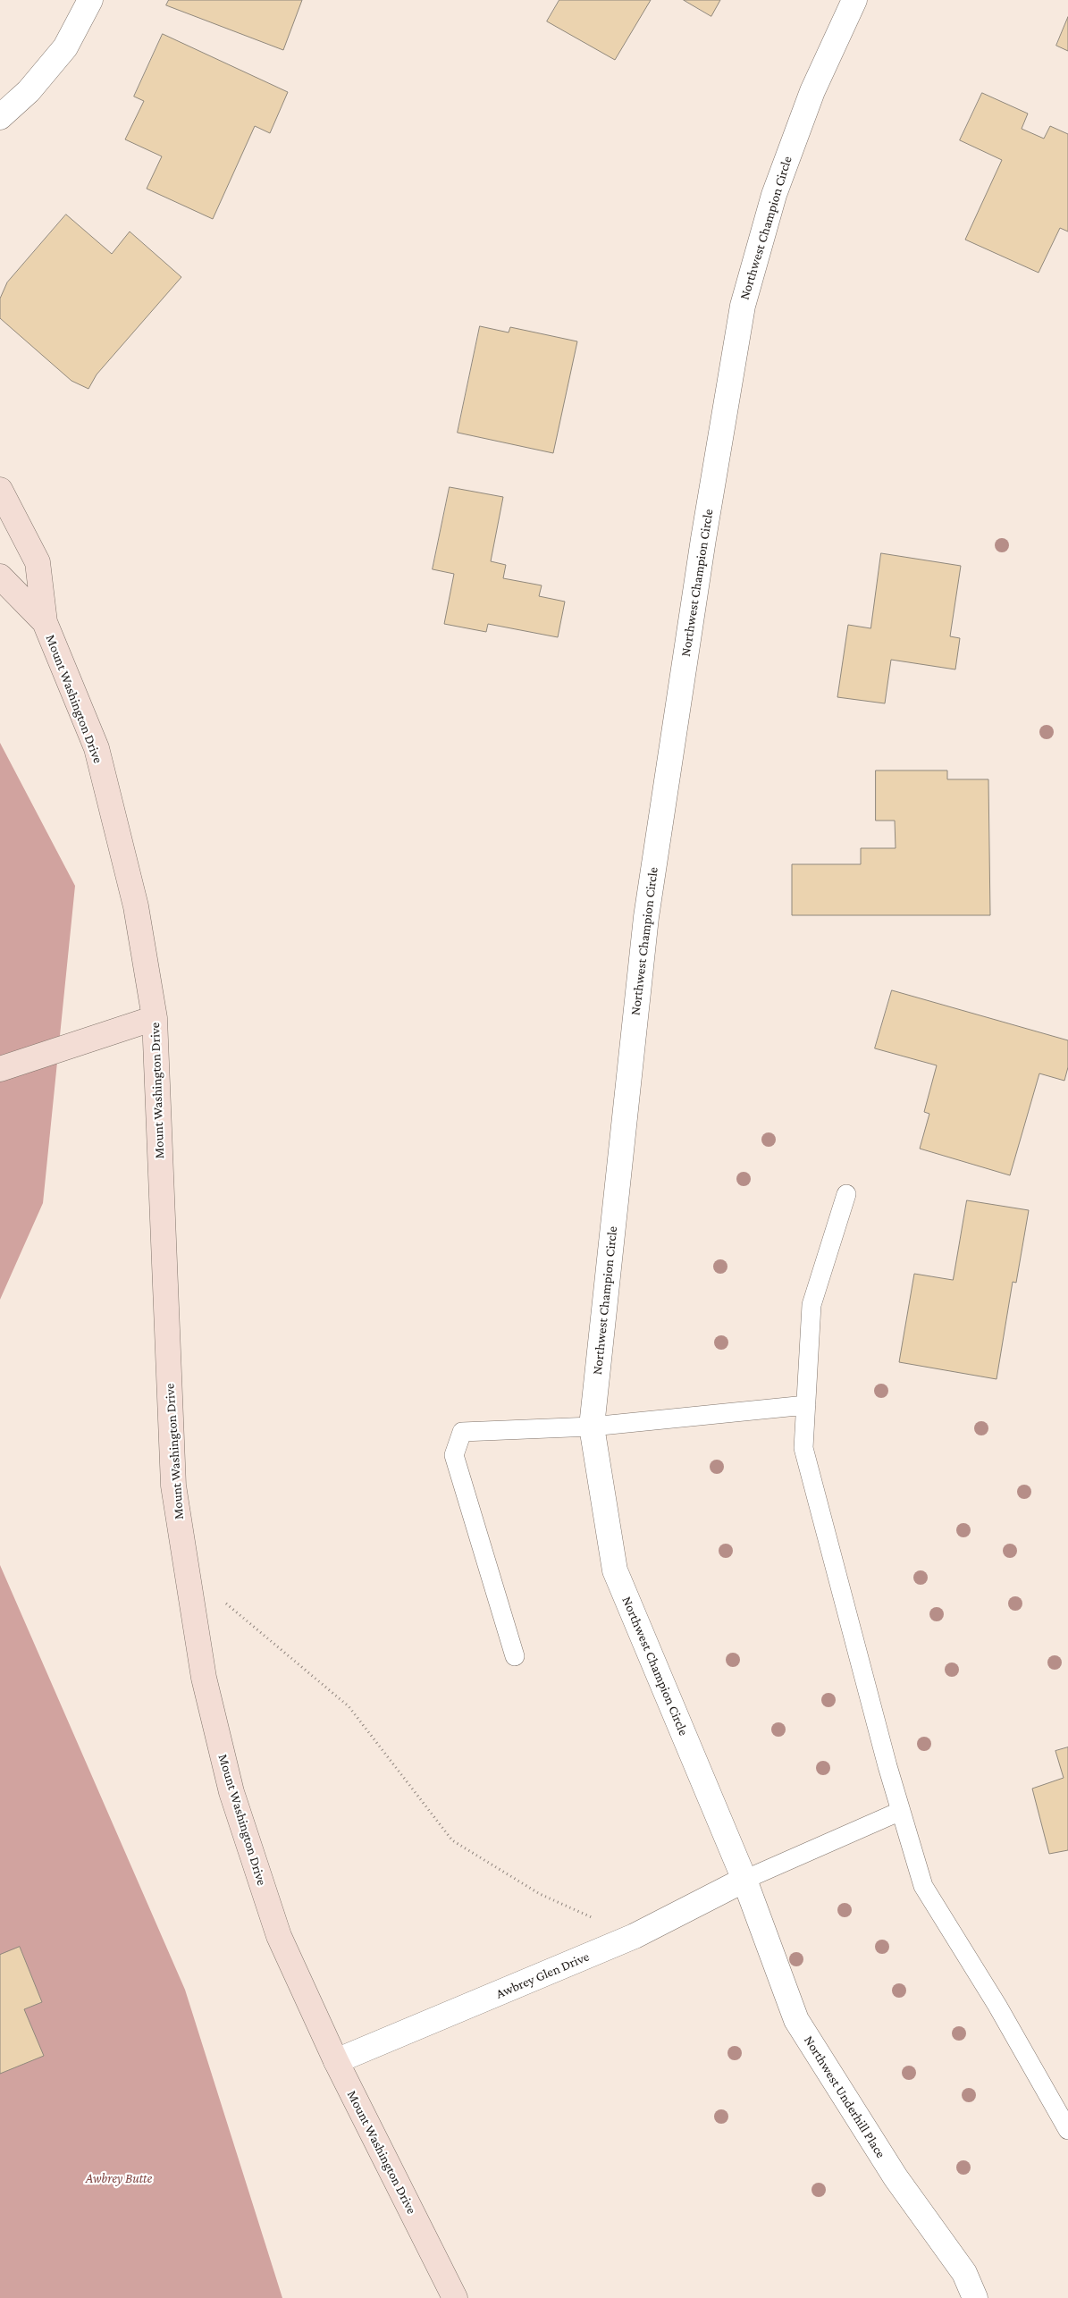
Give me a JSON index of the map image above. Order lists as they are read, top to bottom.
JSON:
{
  "streets": {
    "main road": ["Mount Washington Drive"],
    "street": ["Northwest Champion Circle", "Awbrey Glen Drive", "Northwest Underhill Place"]
  },
  "crossings": [
    ["Northwest Champion Circle", "Awbrey Glen Drive"],
    ["Northwest Champion Circle", "Northwest Underhill Place"],
    ["Mount Washington Drive", "Awbrey Glen Drive"],
    ["Awbrey Glen Drive", "Northwest Underhill Place"]
  ],
  "parks": ["Awbrey Butte"]
}
